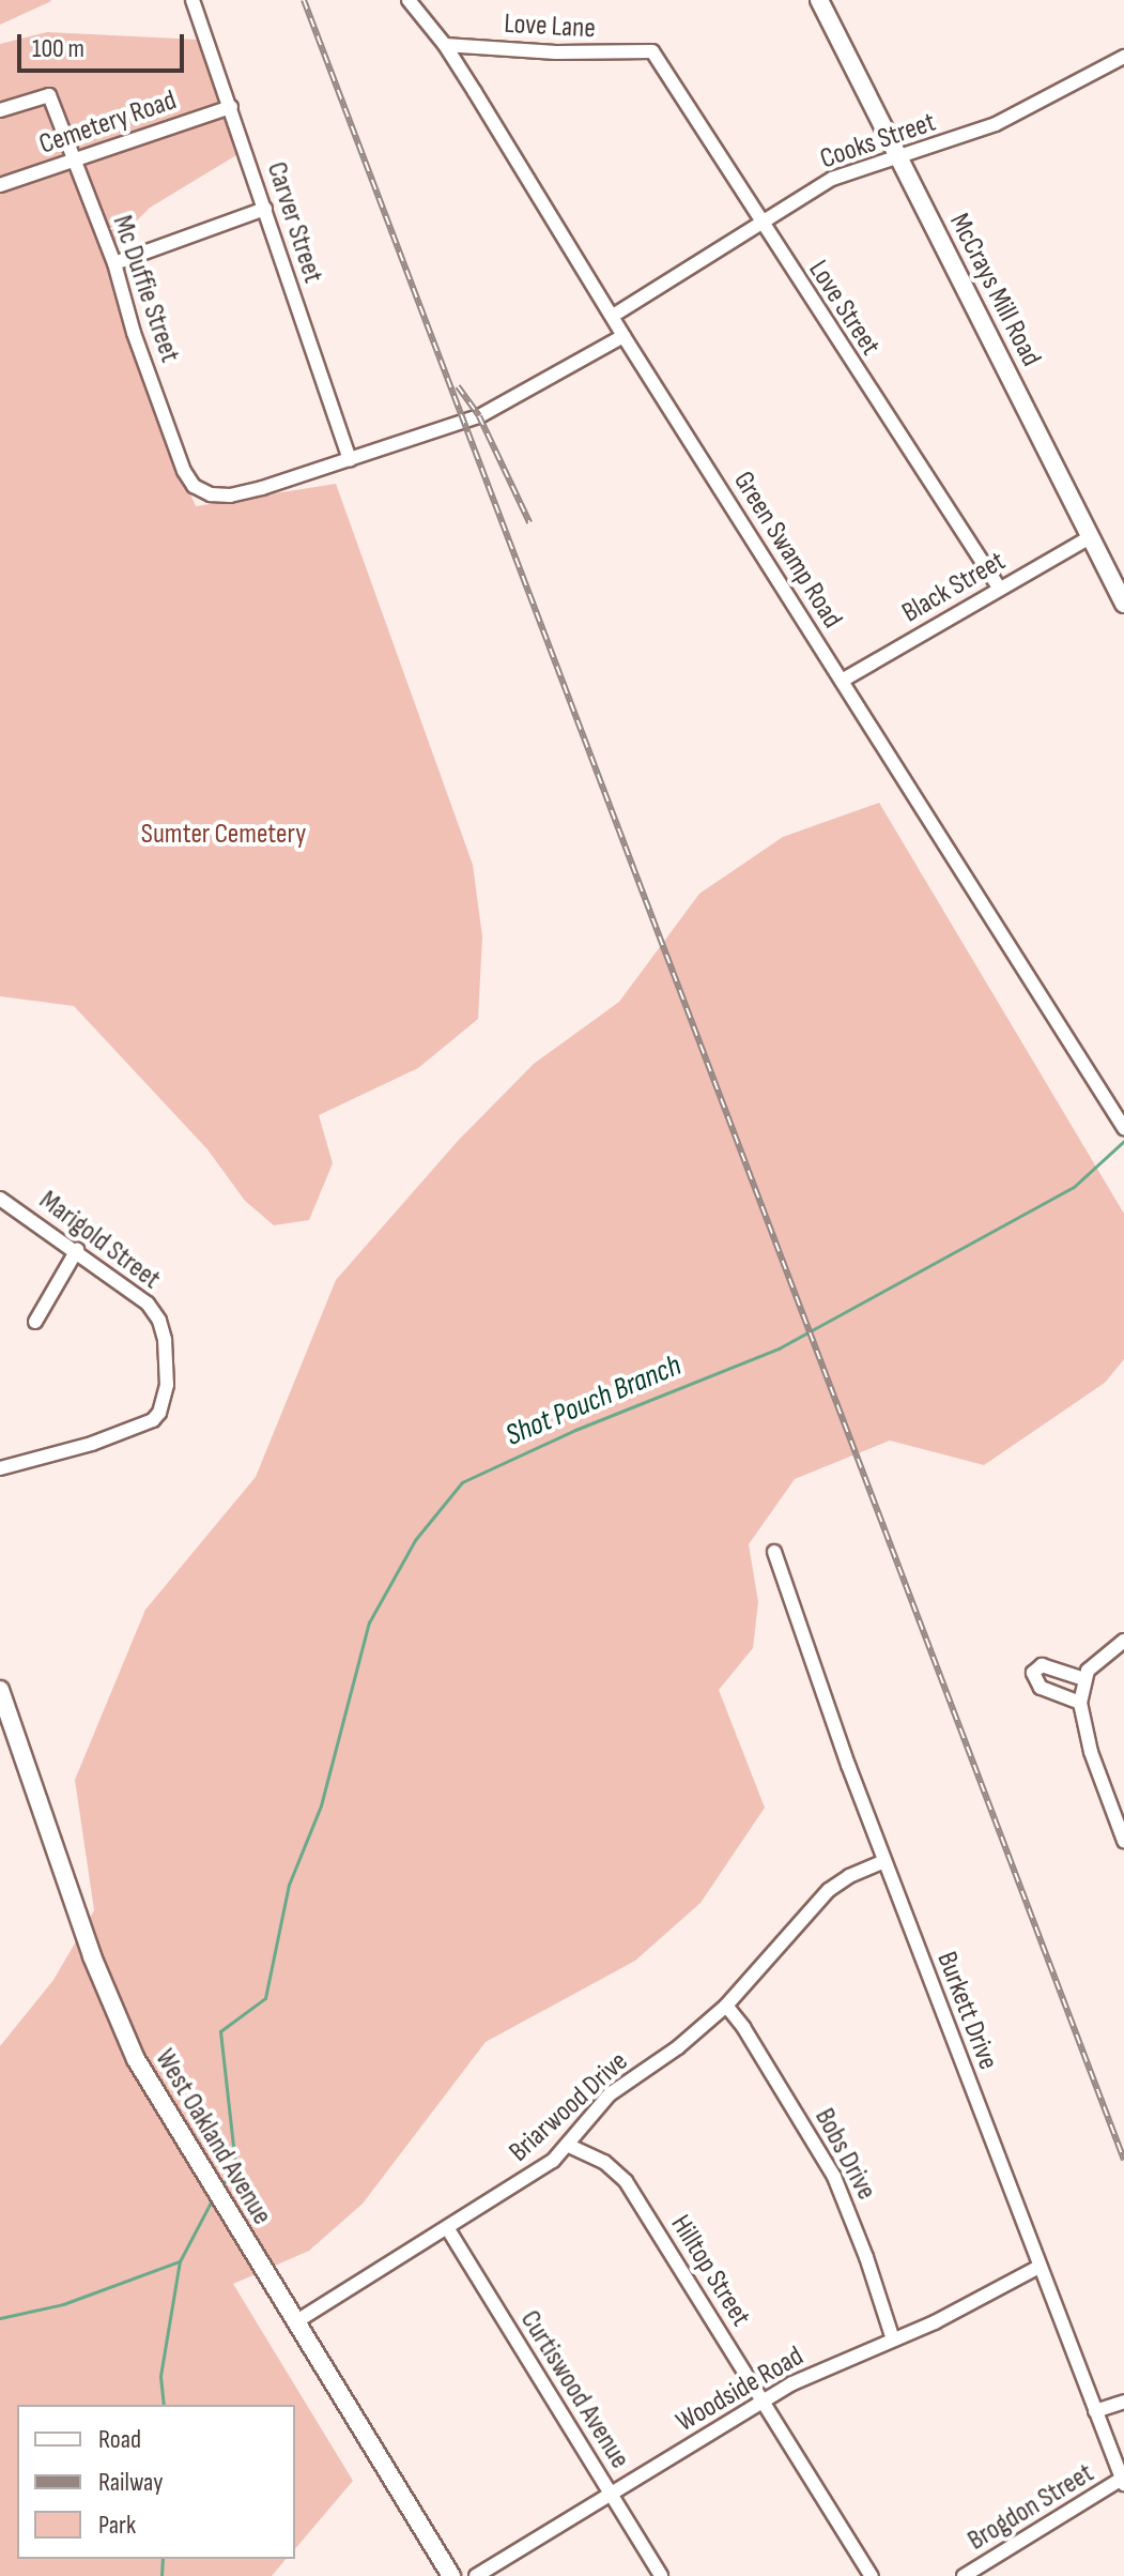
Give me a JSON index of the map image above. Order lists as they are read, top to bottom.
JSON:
{
  "streets": {
    "street": [
      "Love Lane",
      "Cemetery Road",
      "Cooks Street",
      "Carver Street",
      "Mc Duffie Street",
      "McCrays Mill Road",
      "Love Street",
      "Green Swamp Road",
      "Black Street",
      "Marigold Street",
      "Burkett Drive",
      "Briarwood Drive",
      "West Oakland Avenue",
      "Bobs Drive",
      "Hilltop Street",
      "Curtiswood Avenue",
      "Woodside Road",
      "Brogdon Street"
    ]
  },
  "crossings": [
    ["Love Lane", "Love Street"],
    ["Love Lane", "Green Swamp Road"],
    ["Cemetery Road", "Carver Street"],
    ["Cemetery Road", "Mc Duffie Street"],
    ["Cooks Street", "McCrays Mill Road"],
    ["Cooks Street", "Love Street"],
    ["Cooks Street", "Green Swamp Road"],
    ["Carver Street", "Mc Duffie Street"],
    ["McCrays Mill Road", "Black Street"],
    ["Love Street", "Black Street"],
    ["Green Swamp Road", "Black Street"],
    ["Burkett Drive", "Briarwood Drive"],
    ["Burkett Drive", "Woodside Road"],
    ["Burkett Drive", "Brogdon Street"],
    ["Briarwood Drive", "West Oakland Avenue"],
    ["Briarwood Drive", "Bobs Drive"],
    ["Briarwood Drive", "Hilltop Street"],
    ["Briarwood Drive", "Curtiswood Avenue"],
    ["Bobs Drive", "Woodside Road"],
    ["Hilltop Street", "Woodside Road"],
    ["Curtiswood Avenue", "Woodside Road"]
  ],
  "water": ["Shot Pouch Branch"],
  "parks": ["Sumter Cemetery"],
  "legend": ["Road", "Railway", "Park"],
  "scale_bar": "100 m"
}
